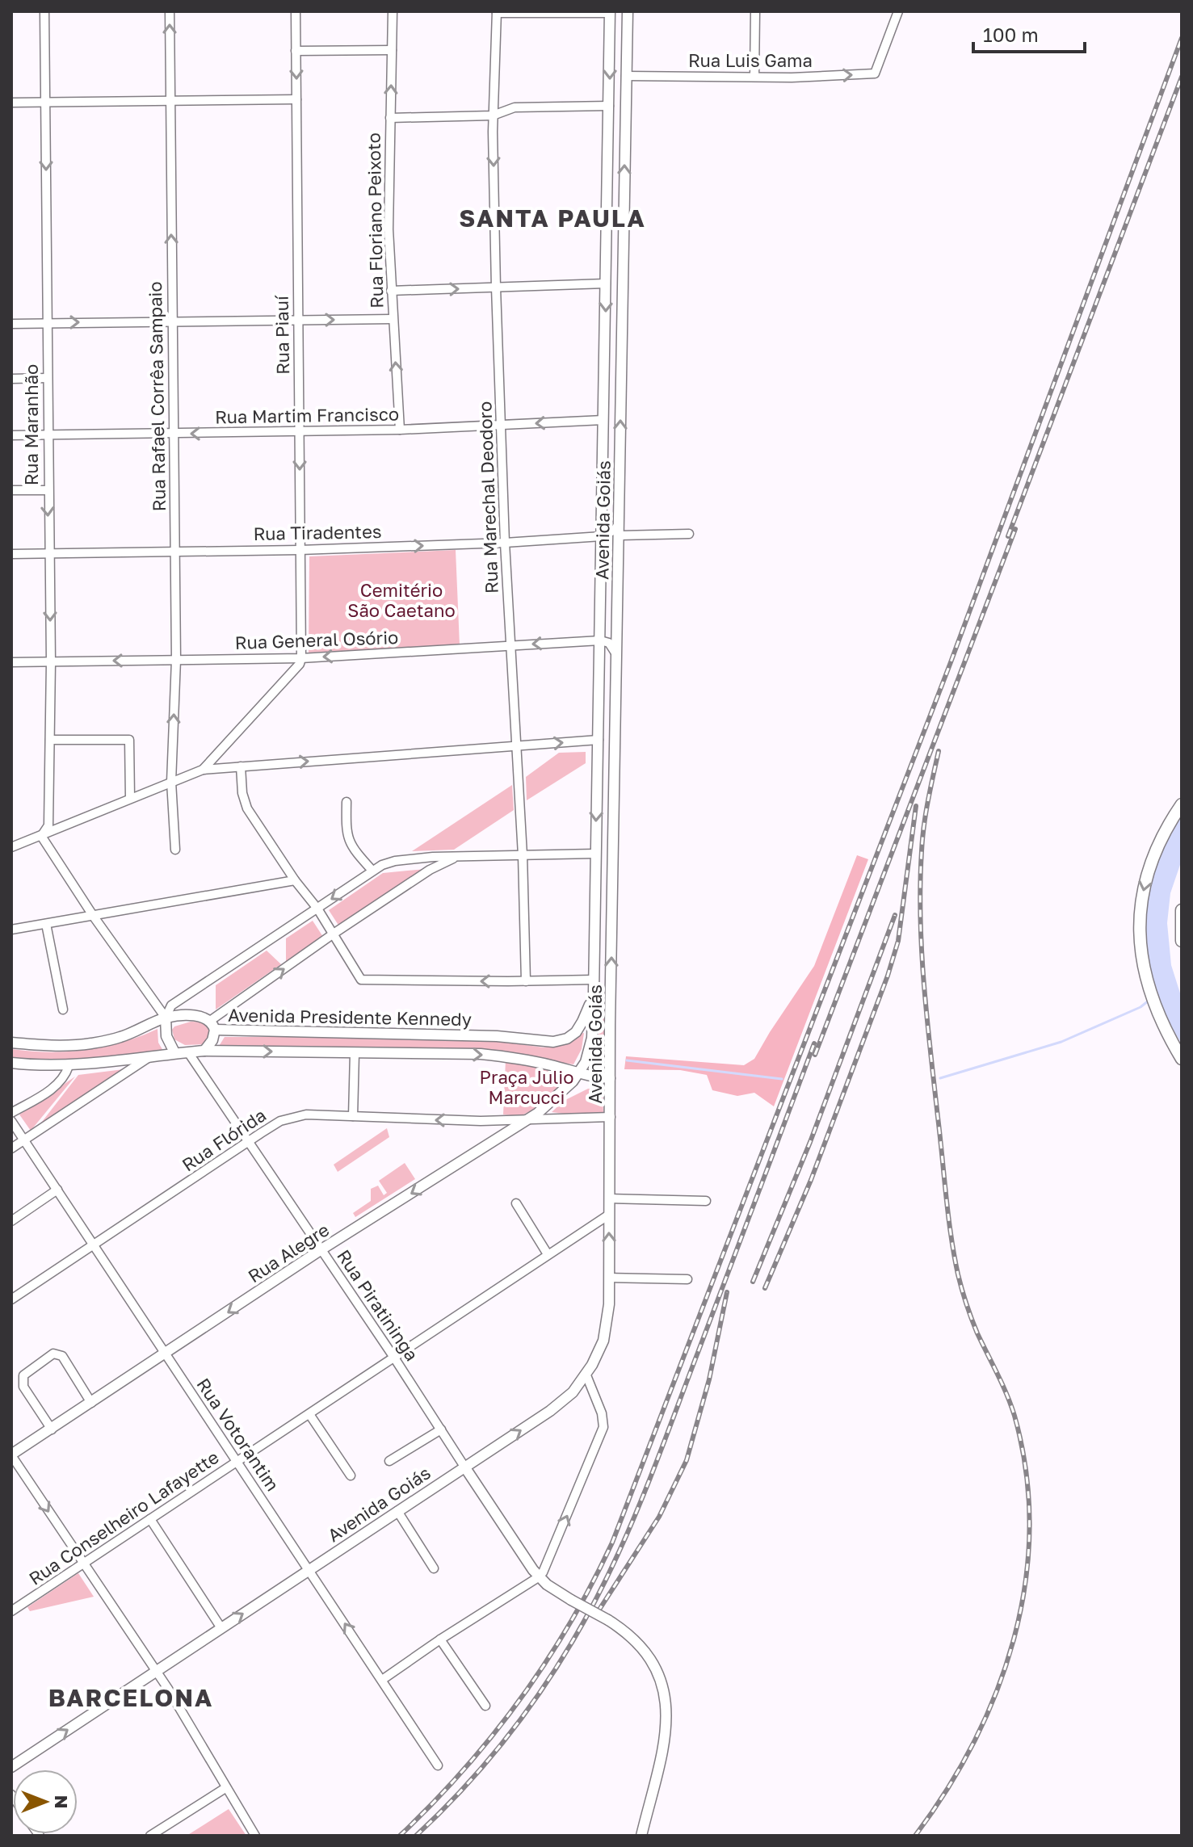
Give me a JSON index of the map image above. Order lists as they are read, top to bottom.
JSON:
{
  "streets": {
    "main road": [
      "Avenida Goiás",
      "Avenida Presidente Kennedy",
      "Rua Alegre",
      "Rua Piratininga"
    ],
    "street": [
      "Rua Luis Gama",
      "Rua Floriano Peixoto",
      "Rua Piauí",
      "Rua Rafael Corrêa Sampaio",
      "Rua Martim Francisco",
      "Rua Maranhão",
      "Rua Marechal Deodoro",
      "Rua Tiradentes",
      "Rua General Osório",
      "Rua Flórida",
      "Rua Votorantim",
      "Rua Conselheiro Lafayette"
    ]
  },
  "crossings": [
    ["Rua Luis Gama", "Avenida Goiás"],
    ["Rua Floriano Peixoto", "Rua Martim Francisco"],
    ["Rua Piauí", "Rua Martim Francisco"],
    ["Rua Piauí", "Rua Tiradentes"],
    ["Rua Piauí", "Rua General Osório"],
    ["Rua Rafael Corrêa Sampaio", "Rua Martim Francisco"],
    ["Rua Rafael Corrêa Sampaio", "Rua Tiradentes"],
    ["Rua Rafael Corrêa Sampaio", "Rua General Osório"],
    ["Rua Martim Francisco", "Rua Maranhão"],
    ["Rua Martim Francisco", "Rua Marechal Deodoro"],
    ["Rua Martim Francisco", "Avenida Goiás"],
    ["Rua Maranhão", "Rua Tiradentes"],
    ["Rua Maranhão", "Rua General Osório"],
    ["Rua Marechal Deodoro", "Rua Tiradentes"],
    ["Rua Marechal Deodoro", "Rua General Osório"],
    ["Avenida Goiás", "Rua Tiradentes"],
    ["Avenida Goiás", "Rua General Osório"],
    ["Avenida Goiás", "Avenida Presidente Kennedy"],
    ["Avenida Goiás", "Rua Flórida"],
    ["Avenida Goiás", "Rua Alegre"],
    ["Avenida Goiás", "Rua Piratininga"],
    ["Avenida Goiás", "Rua Votorantim"],
    ["Avenida Goiás", "Rua Conselheiro Lafayette"],
    ["Avenida Presidente Kennedy", "Rua Alegre"],
    ["Avenida Presidente Kennedy", "Rua Piratininga"],
    ["Rua Flórida", "Rua Alegre"],
    ["Rua Flórida", "Rua Piratininga"],
    ["Rua Flórida", "Rua Votorantim"],
    ["Rua Alegre", "Rua Piratininga"],
    ["Rua Alegre", "Rua Votorantim"],
    ["Rua Piratininga", "Rua Conselheiro Lafayette"],
    ["Rua Votorantim", "Rua Conselheiro Lafayette"]
  ],
  "one_way": [
    "Rua Luis Gama",
    "Rua Floriano Peixoto",
    "Rua Rafael Corrêa Sampaio",
    "Rua Martim Francisco",
    "Rua Maranhão",
    "Rua General Osório",
    "Rua Alegre"
  ],
  "districts": ["SANTA PAULA", "BARCELONA"],
  "parks": ["Cemitério São Caetano", "Praça Julio Marcucci"],
  "scale_bar": "100 m",
  "north": "right"
}
